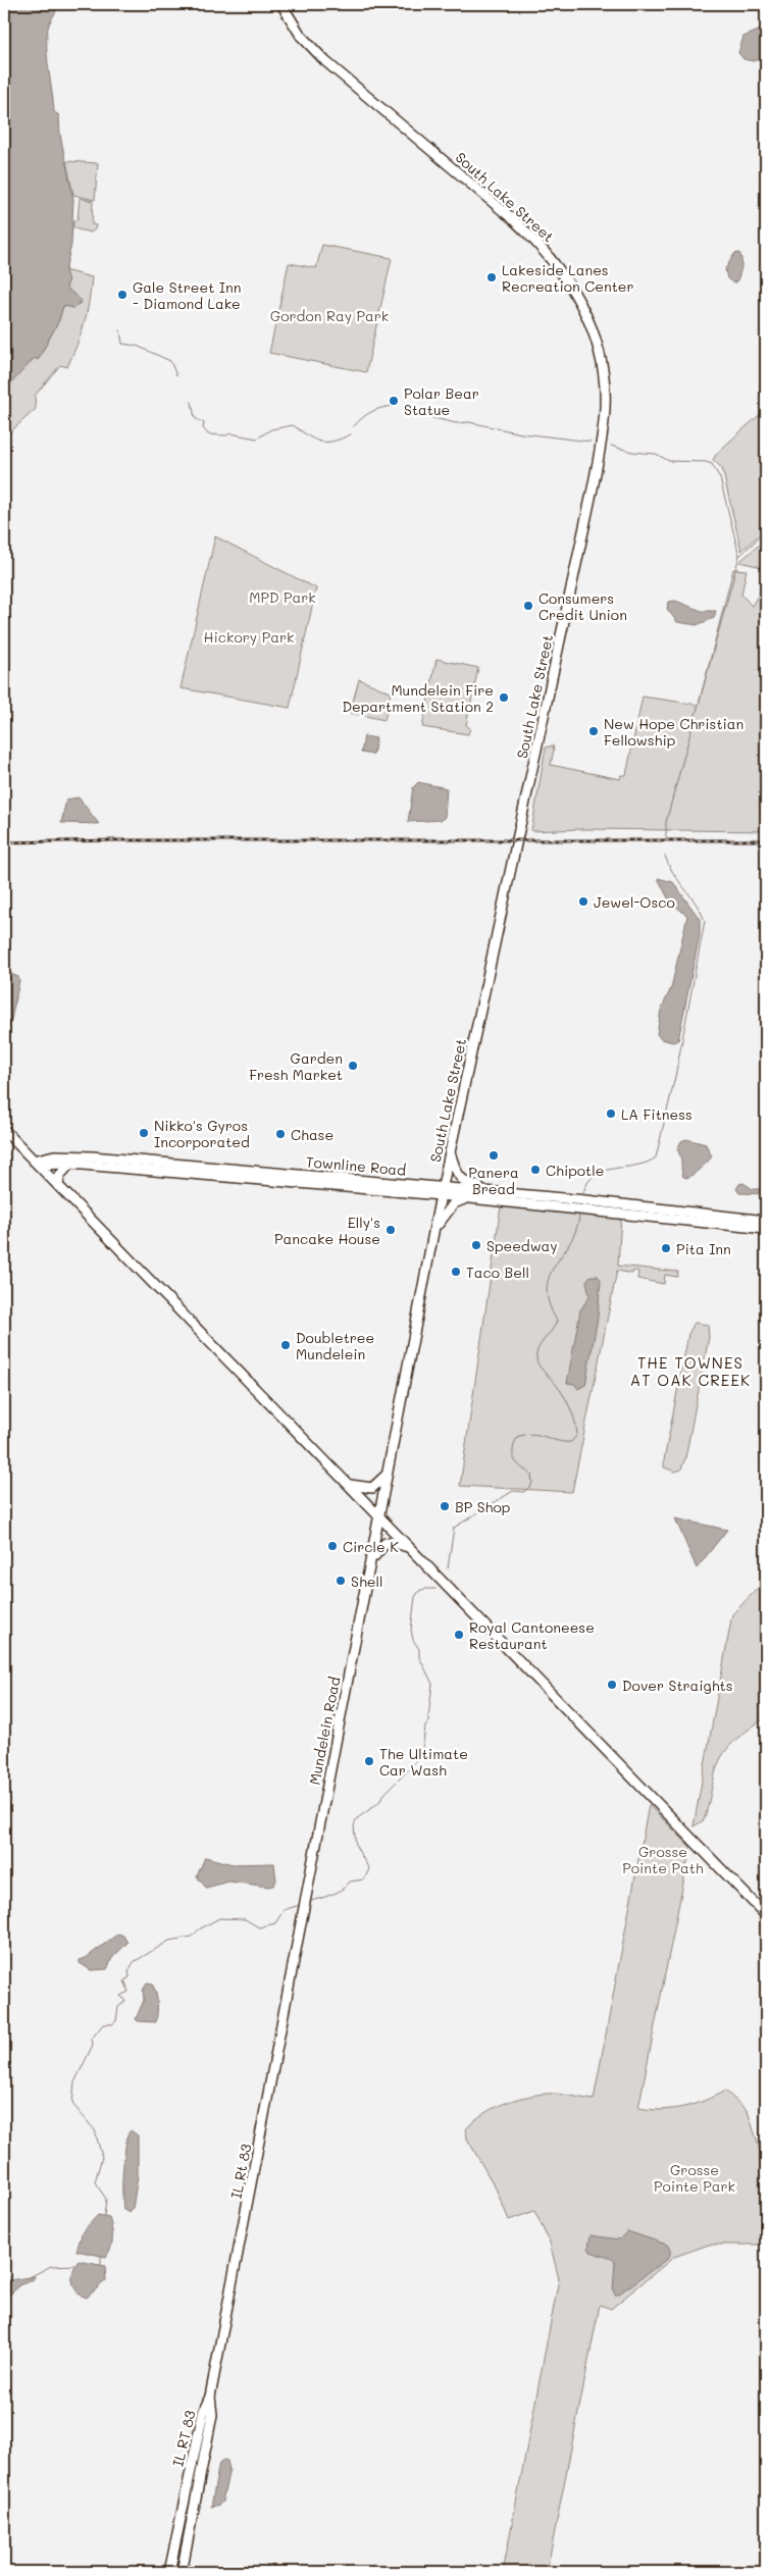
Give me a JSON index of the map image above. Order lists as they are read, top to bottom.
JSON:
{
  "streets": {
    "main road": [
      "South Lake Street",
      "Townline Road",
      "Mundelein Road",
      "IL Rt 83",
      "IL RT 83"
    ]
  },
  "crossings": [
    ["South Lake Street", "Townline Road"],
    ["South Lake Street", "Mundelein Road"],
    ["Mundelein Road", "IL Rt 83"],
    ["IL Rt 83", "IL RT 83"]
  ],
  "districts": ["THE TOWNES AT OAK CREEK"],
  "parks": [
    "Gordon Ray Park",
    "MPD Park",
    "Hickory Park",
    "Grosse Pointe Path",
    "Grosse Pointe Park"
  ],
  "places": [
    "Lakeside Lanes Recreation Center",
    "Gale Street Inn - Diamond Lake",
    "Polar Bear Statue",
    "Consumers Credit Union",
    "Mundelein Fire Department Station 2",
    "New Hope Christian Fellowship",
    "Jewel-Osco",
    "Garden Fresh Market",
    "LA Fitness",
    "Nikko's Gyros Incorporated",
    "Chase",
    "Panera Bread",
    "Chipotle",
    "Elly's Pancake House",
    "Speedway",
    "Pita Inn",
    "Taco Bell",
    "Doubletree Mundelein",
    "BP Shop",
    "Circle K",
    "Shell",
    "Royal Cantoneese Restaurant",
    "Dover Straights",
    "The Ultimate Car Wash"
  ]
}
